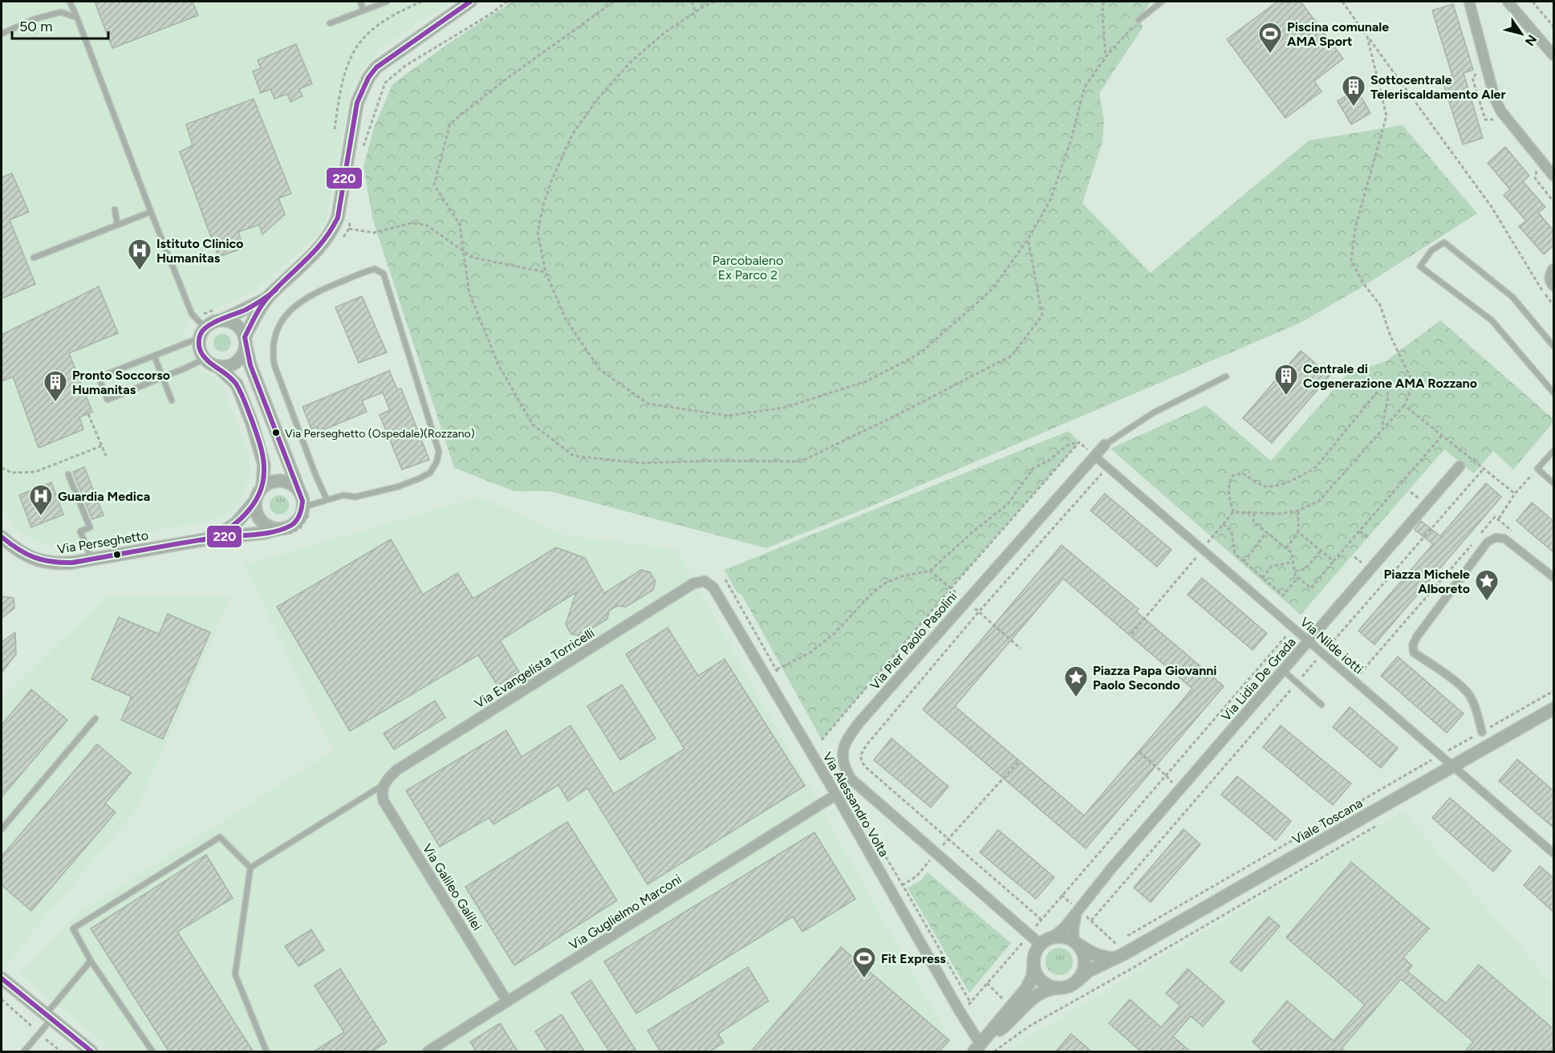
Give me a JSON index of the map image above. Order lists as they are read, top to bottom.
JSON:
{
  "streets": {
    "street": [
      "Via Perseghetto",
      "Via Pier Paolo Pasolini",
      "Via Nilde iotti",
      "Via Evangelista Torricelli",
      "Via Lidia De Grada",
      "Via Alessandro Volta",
      "Viale Toscana",
      "Via Galileo Galilei",
      "Via Guglielmo Marconi"
    ]
  },
  "crossings": [
    ["Via Pier Paolo Pasolini", "Via Nilde iotti"],
    ["Via Pier Paolo Pasolini", "Via Lidia De Grada"],
    ["Via Pier Paolo Pasolini", "Viale Toscana"],
    ["Via Nilde iotti", "Via Lidia De Grada"],
    ["Via Nilde iotti", "Viale Toscana"],
    ["Via Evangelista Torricelli", "Via Alessandro Volta"],
    ["Via Evangelista Torricelli", "Via Galileo Galilei"],
    ["Via Lidia De Grada", "Viale Toscana"],
    ["Via Alessandro Volta", "Via Guglielmo Marconi"],
    ["Via Galileo Galilei", "Via Guglielmo Marconi"]
  ],
  "parks": ["Parcobaleno Ex Parco 2"],
  "places": {
    "sports": ["Piscina comunale AMA Sport", "Fit Express"],
    "building": ["Sottocentrale Teleriscaldamento Aler", "Centrale di Cogenerazione AMA Rozzano", "Pronto Soccorso Humanitas"],
    "hospital": ["Istituto Clinico Humanitas", "Guardia Medica"],
    "other": ["Via Perseghetto (Ospedale)(Rozzano)"],
    "place": ["Piazza Michele Alboreto", "Piazza Papa Giovanni Paolo Secondo"]
  },
  "lines": ["transit line 220"],
  "scale_bar": "50 m",
  "north": "bottom right"
}
